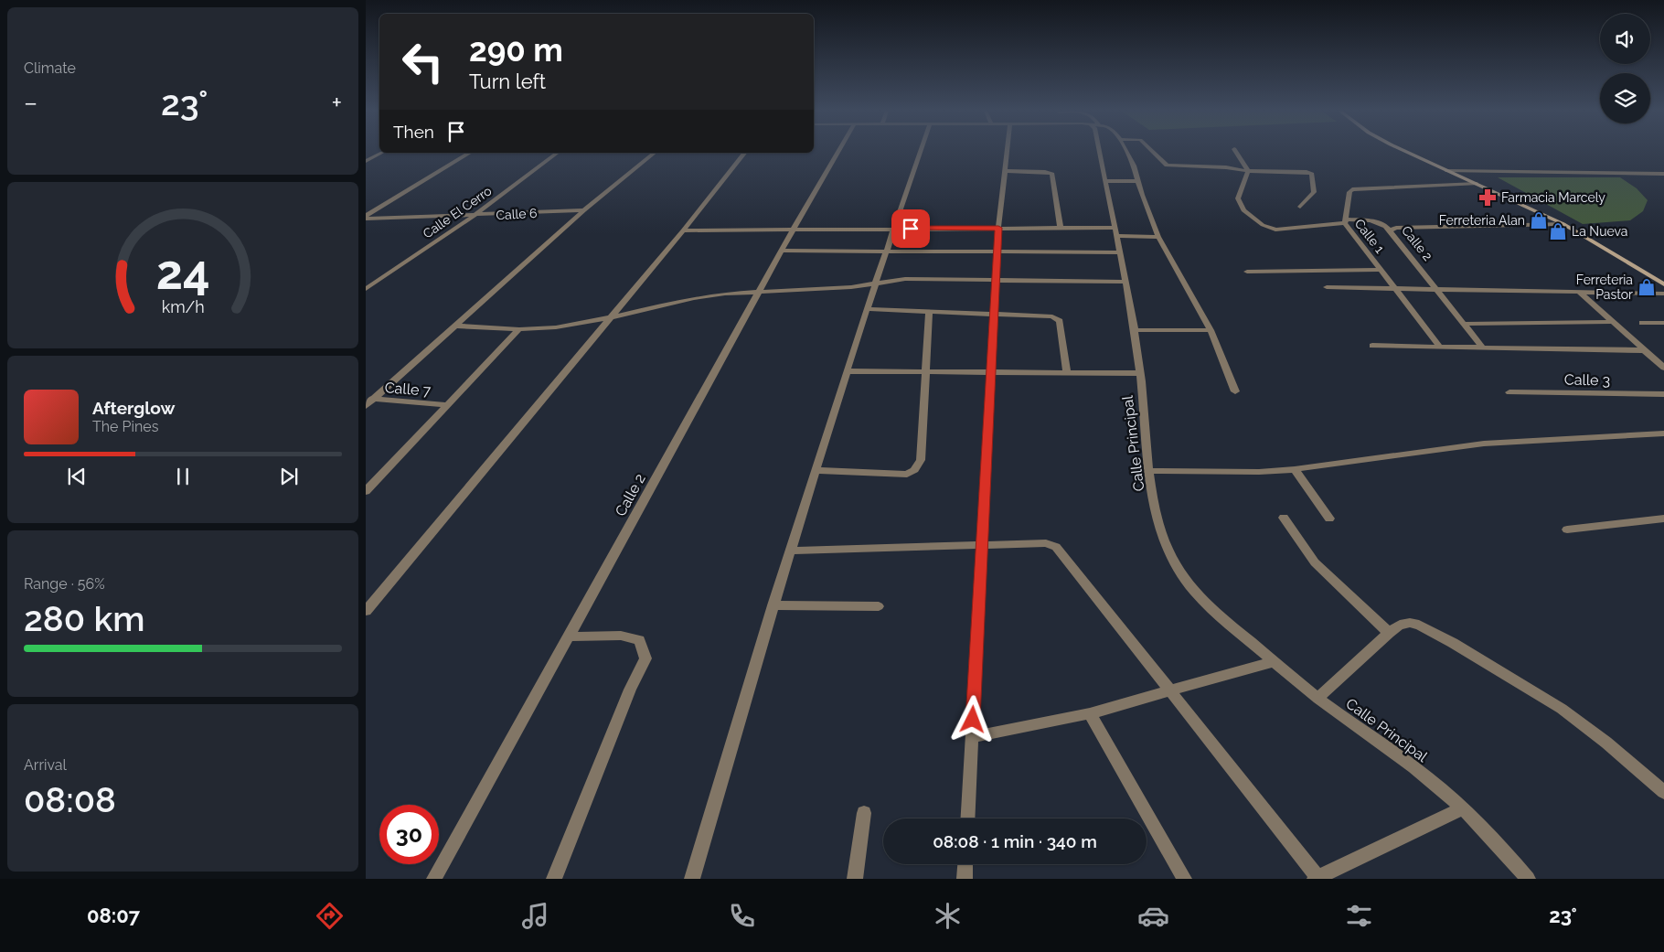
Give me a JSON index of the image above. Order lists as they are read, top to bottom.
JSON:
{
  "streets": {
    "street": [
      "Calle El Cerro",
      "Calle 6",
      "Calle 1",
      "Calle 2",
      "Calle 3",
      "Calle 7",
      "Calle Principal"
    ]
  },
  "crossings": [
    ["Calle El Cerro", "Calle 6"]
  ],
  "places": {
    "pharmacy": ["Farmacia Marcely"],
    "shop": ["Ferreteria Alan", "La Nueva", "Ferreteria Pastor"]
  },
  "page": {
    "tile": [
      "Climate",
      ["Range · 56%", "280 km"],
      ["Arrival", "08:08"]
    ],
    "turn": ["290 m", "Turn left"],
    "heat": ["−", "23°", "+"],
    "then": "Then",
    "song": ["Afterglow", "The Pines"],
    "limit": "30",
    "trip": "08:08 · 1 min · 340 m",
    "tabs": ["08:07", "23°"],
    "gauge": ["24", "km/h"]
  }
}
